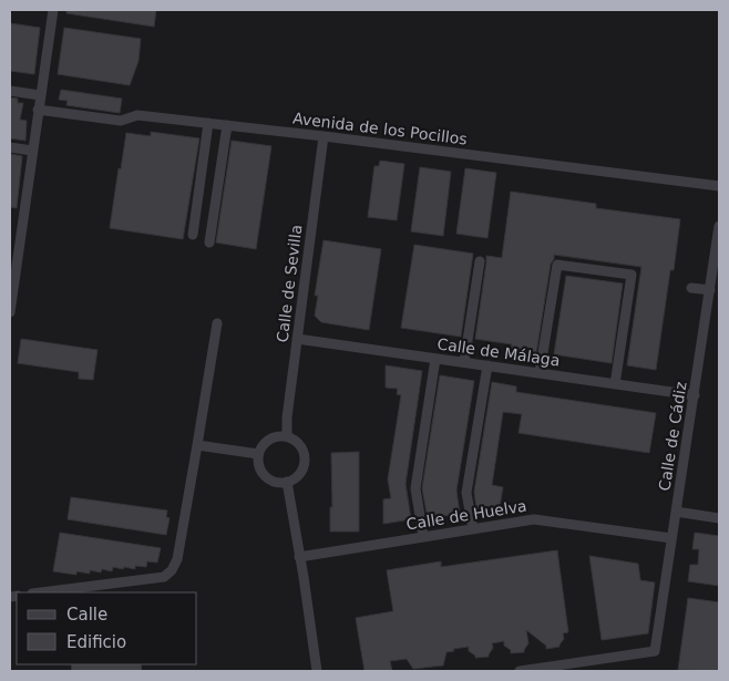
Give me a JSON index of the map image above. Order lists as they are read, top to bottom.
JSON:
{
  "streets": {
    "street": [
      "Avenida de los Pocillos",
      "Calle de Sevilla",
      "Calle de Málaga",
      "Calle de Cádiz",
      "Calle de Huelva"
    ]
  },
  "crossings": [
    ["Avenida de los Pocillos", "Calle de Sevilla"],
    ["Calle de Sevilla", "Calle de Málaga"],
    ["Calle de Málaga", "Calle de Cádiz"],
    ["Calle de Cádiz", "Calle de Huelva"]
  ],
  "legend": ["Calle", "Edificio"]
}
